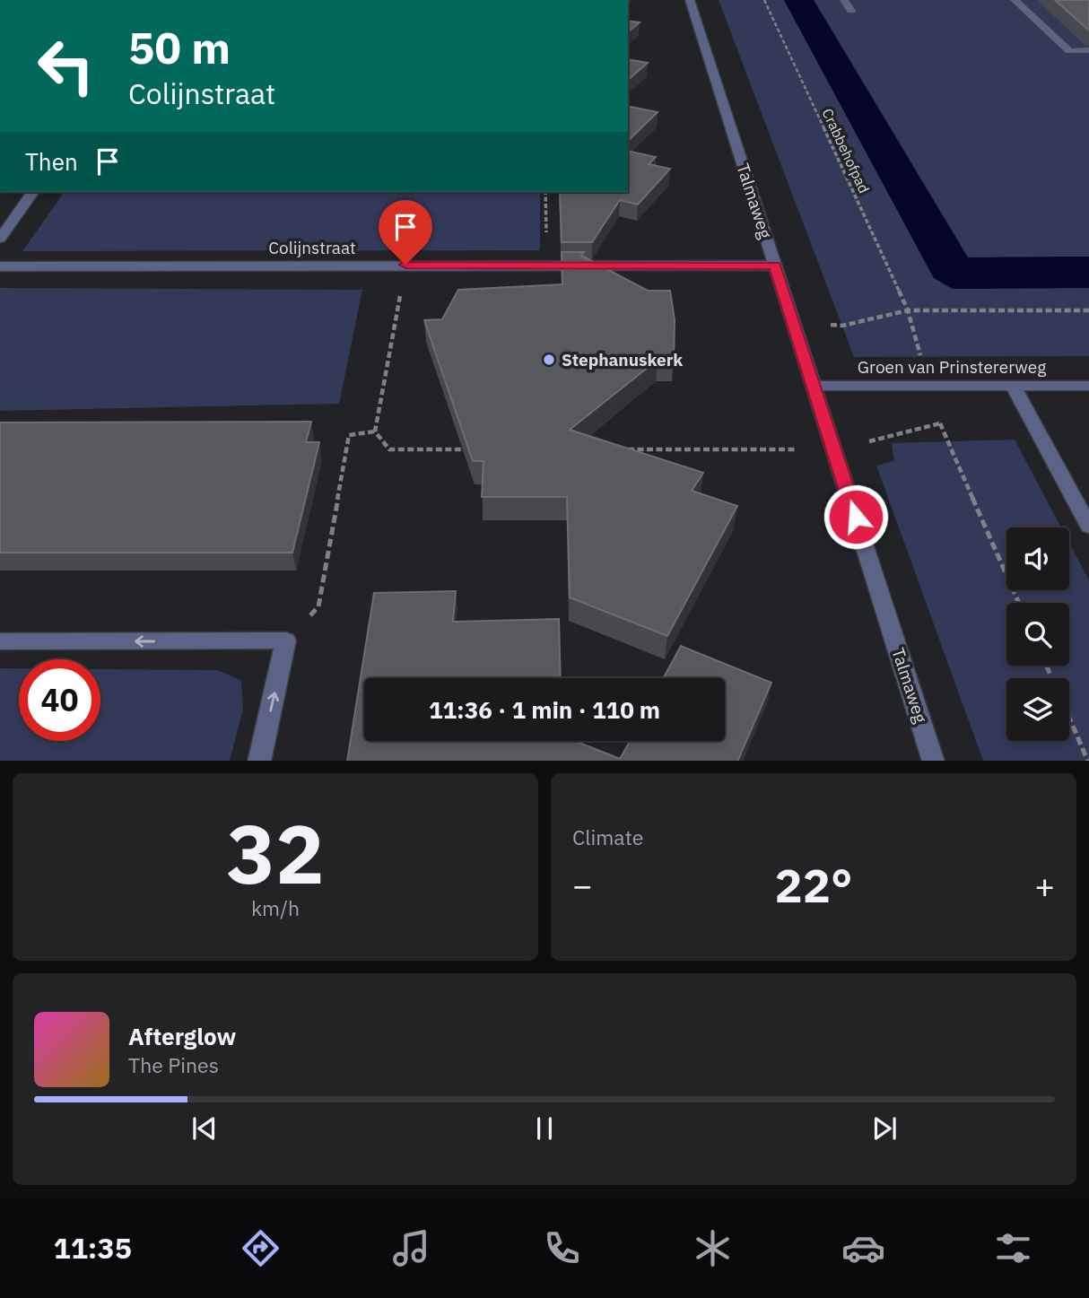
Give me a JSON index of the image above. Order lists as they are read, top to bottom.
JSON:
{
  "streets": {
    "street": ["Talmaweg", "Colijnstraat", "Groen van Prinstererweg"],
    "path": ["Crabbehofpad"]
  },
  "crossings": [
    ["Crabbehofpad", "Groen van Prinstererweg"],
    ["Talmaweg", "Colijnstraat"],
    ["Talmaweg", "Groen van Prinstererweg"]
  ],
  "places": ["Stephanuskerk"],
  "page": {
    "turn": ["50 m", "Colijnstraat"],
    "then": "Then",
    "limit": "40",
    "trip": "11:36 · 1 min · 110 m",
    "tile": [
      ["32", "km/h"],
      "Climate"
    ],
    "heat": ["−", "22°", "+"],
    "song": ["Afterglow", "The Pines"],
    "tabs": "11:35"
  }
}
